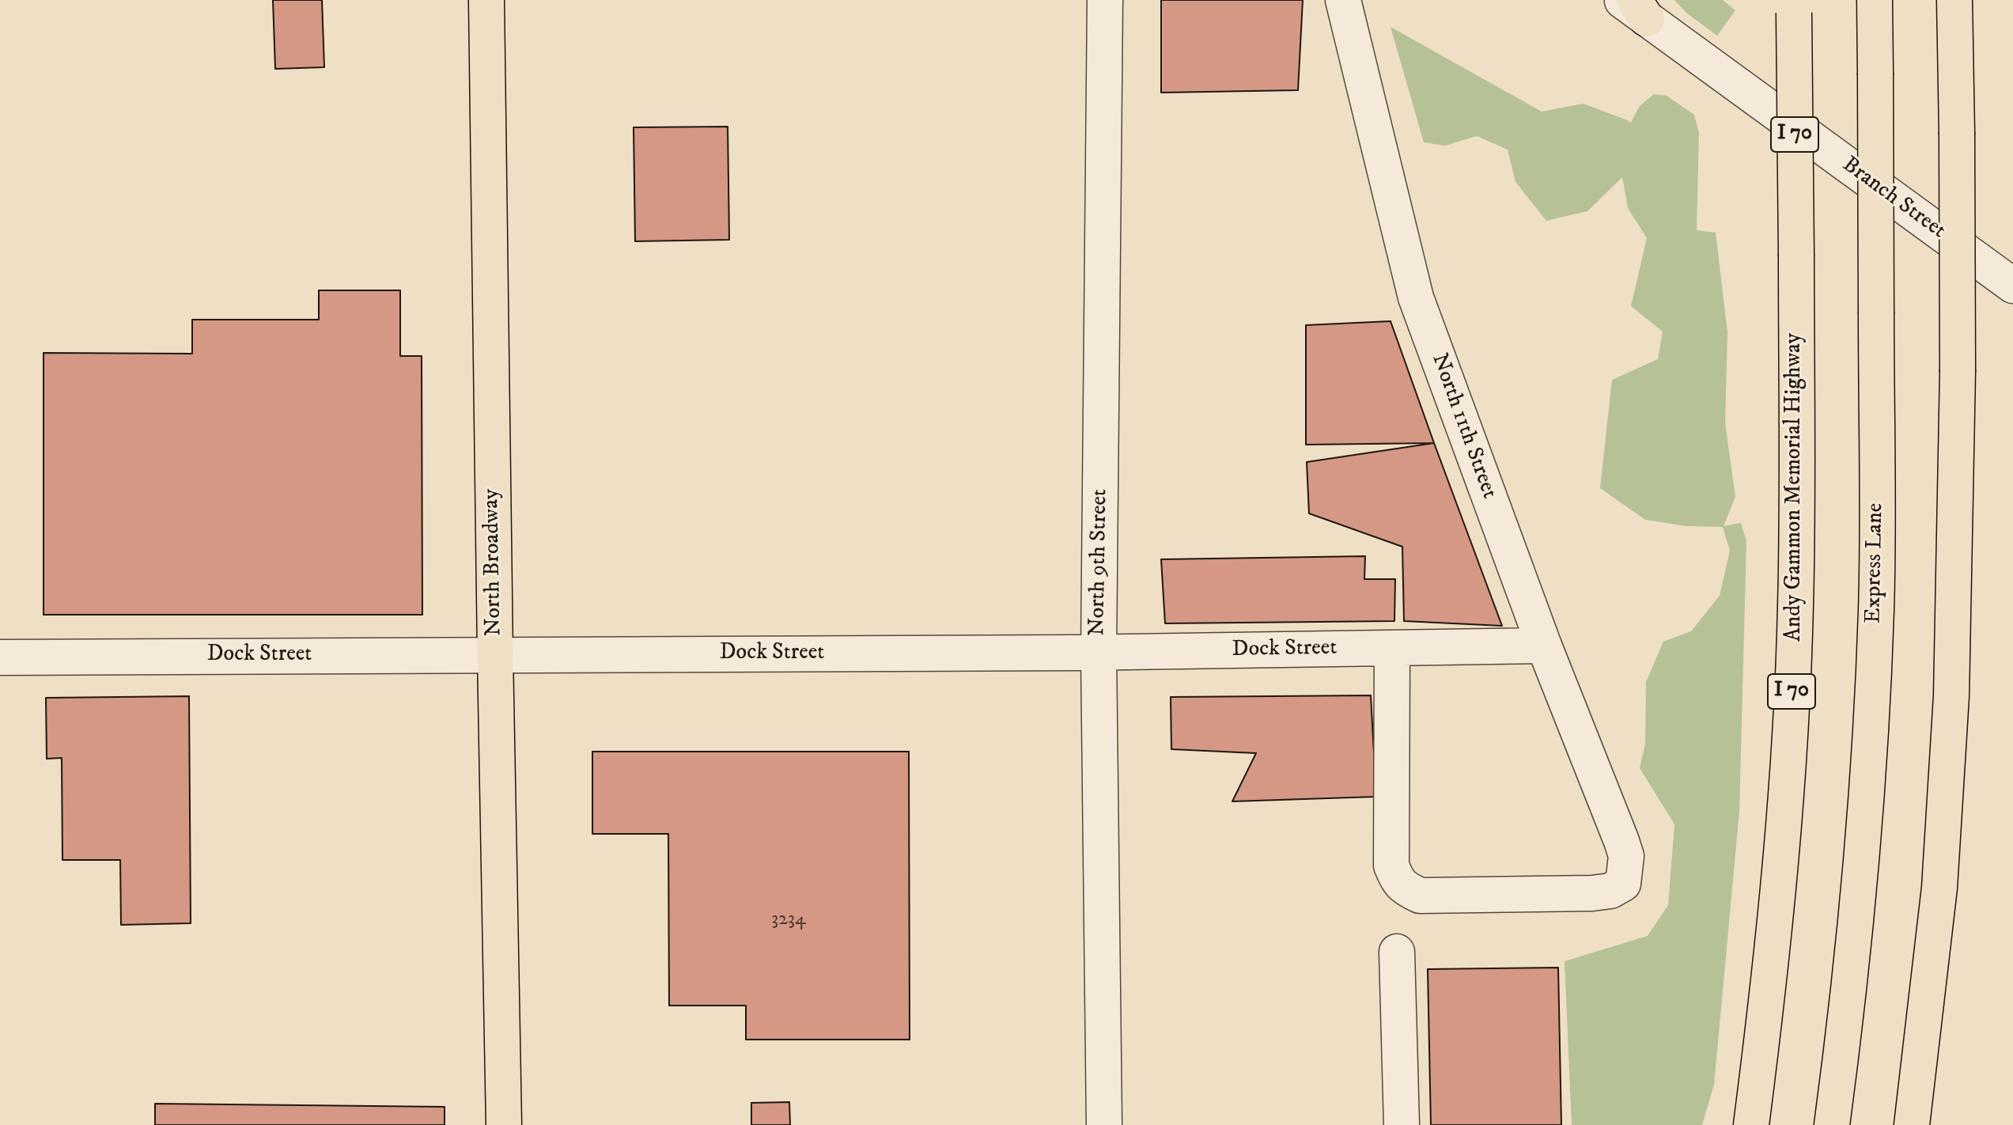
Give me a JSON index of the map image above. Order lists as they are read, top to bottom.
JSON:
{
  "streets": {
    "main road": [
      "I 70",
      "Andy Gammon Memorial Highway",
      "North Broadway",
      "Express Lane"
    ],
    "street": [
      "Branch Street",
      "North 11th Street",
      "North 9th Street",
      "Dock Street"
    ]
  },
  "crossings": [
    ["North 11th Street", "Dock Street"],
    ["North Broadway", "Dock Street"],
    ["North 9th Street", "Dock Street"]
  ],
  "house_numbers": ["3234"]
}
